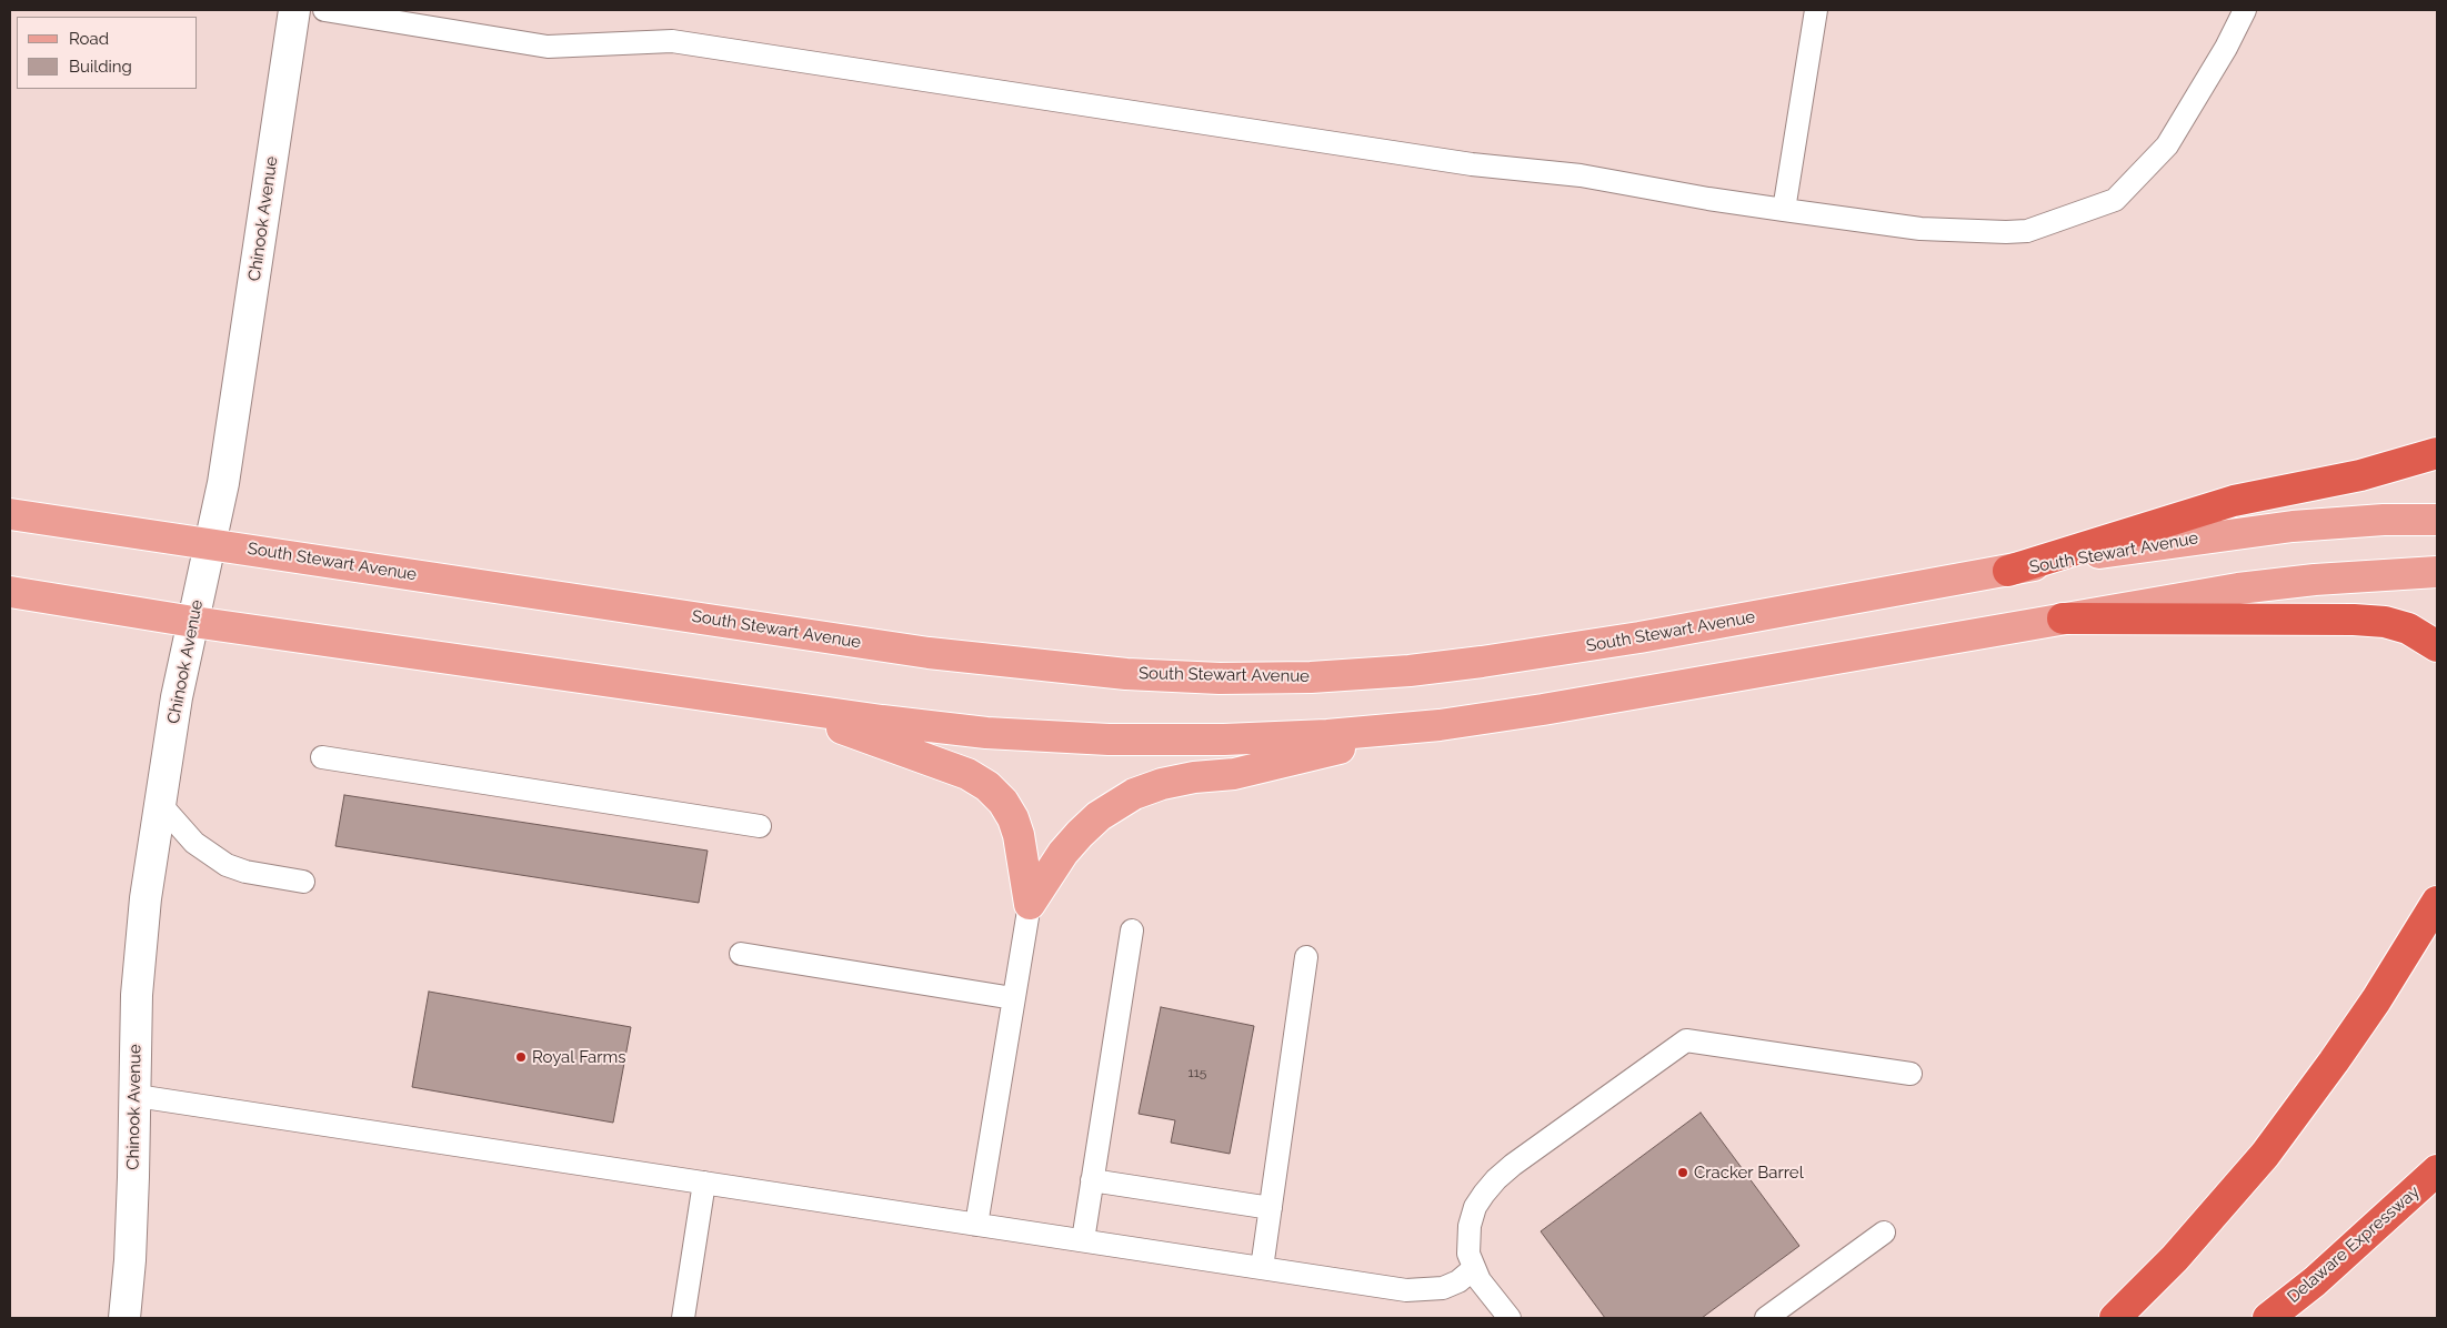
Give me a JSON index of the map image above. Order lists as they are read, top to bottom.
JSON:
{
  "streets": {
    "highway": ["Delaware Expressway"],
    "main road": ["South Stewart Avenue"],
    "street": ["Chinook Avenue"]
  },
  "crossings": [
    ["Chinook Avenue", "South Stewart Avenue"]
  ],
  "places": ["Royal Farms", "Cracker Barrel"],
  "house_numbers": ["115"],
  "legend": ["Road", "Building"]
}
